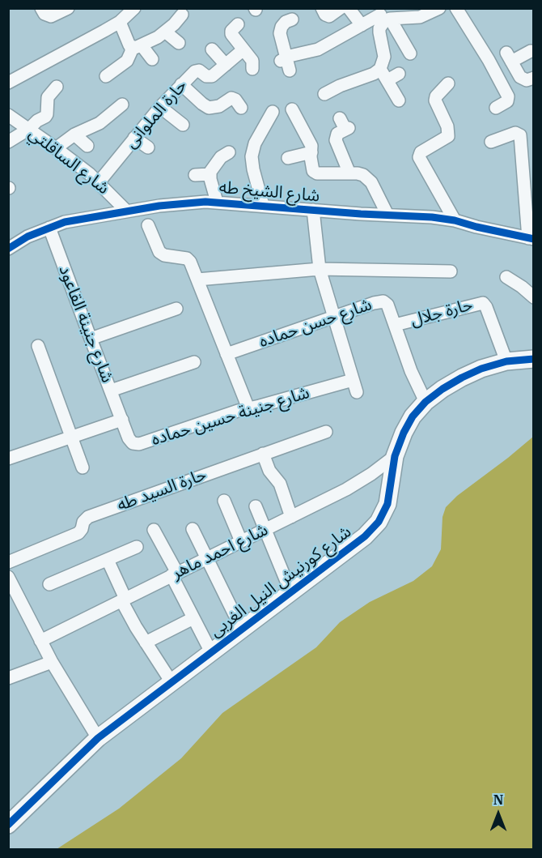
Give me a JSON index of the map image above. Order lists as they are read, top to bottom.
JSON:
{
  "streets": {
    "street": [
      "حارة الملوانى",
      "شارع الساقلتي",
      "شارع الشيخ طه",
      "حارة جلال",
      "شارع حسن حماده",
      "شارع جنينة القاعود",
      "شارع جنينة حسين حماده",
      "حارة السيد طه",
      "شارع احمد ماهر",
      "شارع كورنيش النيل الغربى"
    ]
  },
  "crossings": [
    ["حارة الملوانى", "شارع الساقلتي"],
    ["شارع الساقلتي", "شارع الشيخ طه"],
    ["شارع الشيخ طه", "شارع جنينة القاعود"],
    ["حارة جلال", "شارع حسن حماده"],
    ["حارة جلال", "شارع كورنيش النيل الغربى"],
    ["شارع حسن حماده", "شارع جنينة حسين حماده"],
    ["شارع حسن حماده", "شارع كورنيش النيل الغربى"],
    ["شارع جنينة القاعود", "شارع جنينة حسين حماده"],
    ["شارع احمد ماهر", "شارع كورنيش النيل الغربى"]
  ],
  "north": "top"
}
